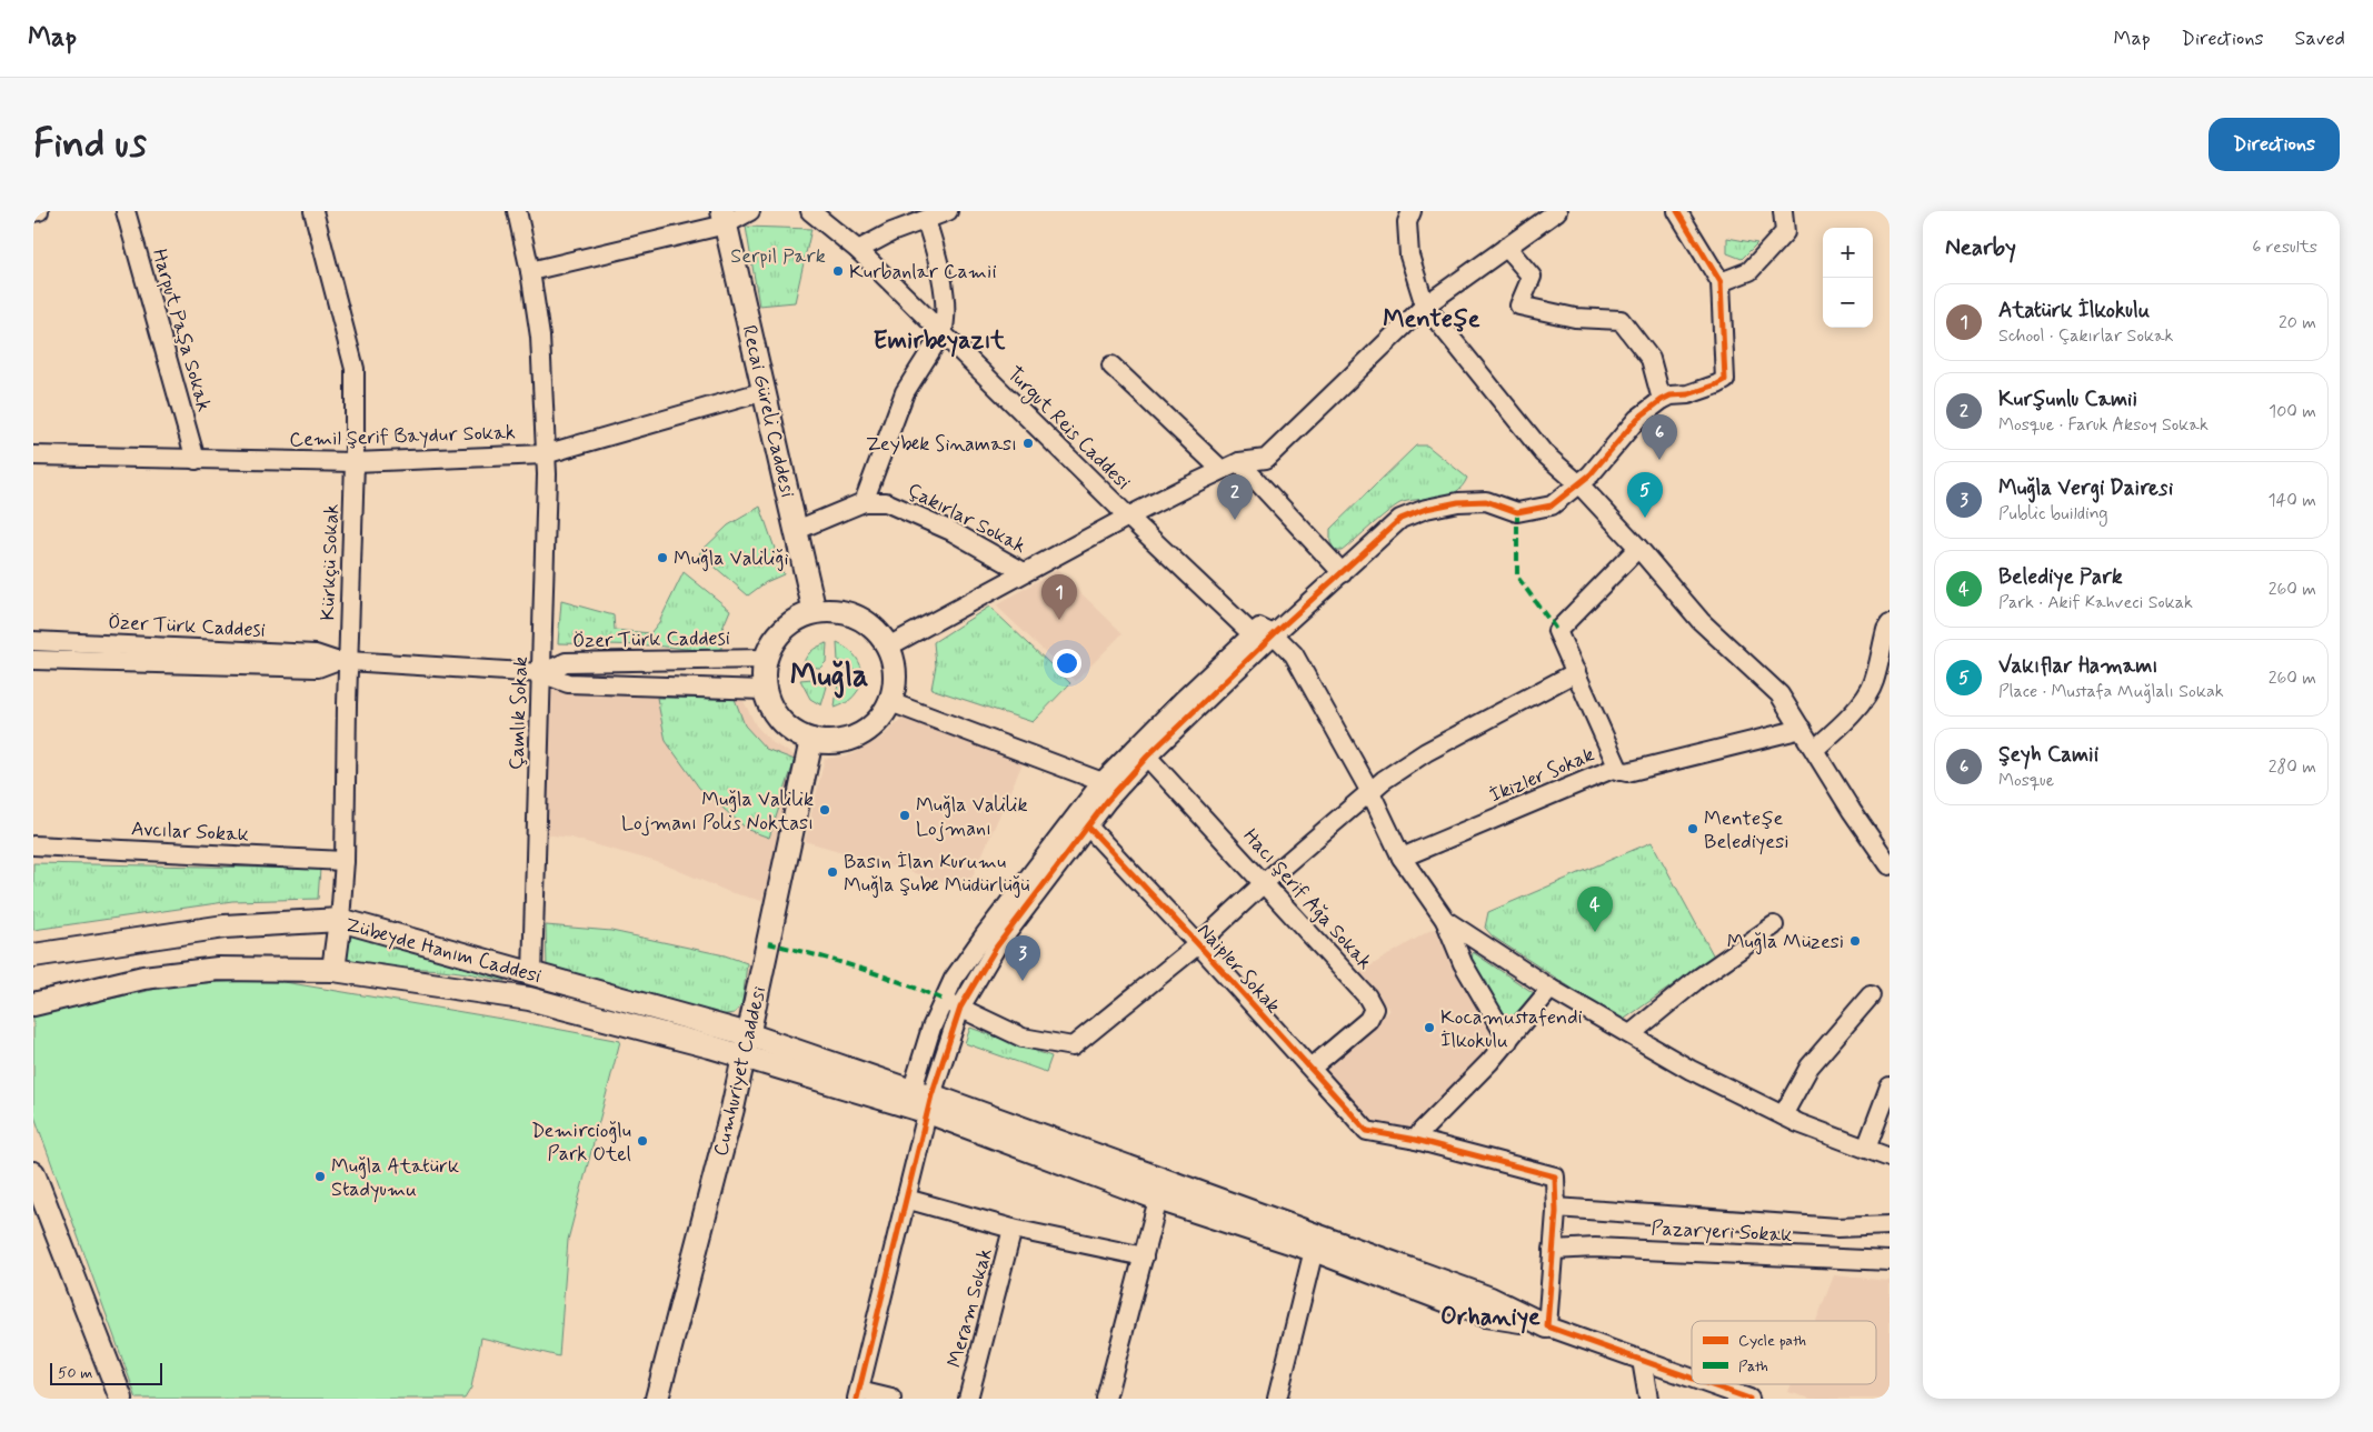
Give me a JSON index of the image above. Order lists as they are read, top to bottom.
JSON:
{
  "streets": {
    "main road": ["Recai Güreli Caddesi", "Zübeyde Hanım Caddesi", "Cumhuriyet Caddesi"],
    "street": [
      "Harput Paşa Sokak",
      "Turgut Reis Caddesi",
      "Cemil Şerif Baydur Sokak",
      "Çakırlar Sokak",
      "Kürkçü Sokak",
      "Özer Türk Caddesi",
      "Çamlık Sokak",
      "İkizler Sokak",
      "Avcılar Sokak",
      "Hacı Şerif Ağa Sokak",
      "Naipler Sokak",
      "Pazaryeri Sokak",
      "Meram Sokak"
    ]
  },
  "crossings": [
    ["Harput Paşa Sokak", "Cemil Şerif Baydur Sokak"],
    ["Recai Güreli Caddesi", "Cemil Şerif Baydur Sokak"],
    ["Recai Güreli Caddesi", "Çakırlar Sokak"],
    ["Recai Güreli Caddesi", "Özer Türk Caddesi"],
    ["Recai Güreli Caddesi", "Cumhuriyet Caddesi"],
    ["Turgut Reis Caddesi", "İkizler Sokak"],
    ["Cemil Şerif Baydur Sokak", "Kürkçü Sokak"],
    ["Cemil Şerif Baydur Sokak", "Çamlık Sokak"],
    ["Kürkçü Sokak", "Özer Türk Caddesi"],
    ["Kürkçü Sokak", "Avcılar Sokak"],
    ["Kürkçü Sokak", "Zübeyde Hanım Caddesi"],
    ["Özer Türk Caddesi", "Çamlık Sokak"],
    ["Özer Türk Caddesi", "Cumhuriyet Caddesi"],
    ["Çamlık Sokak", "Zübeyde Hanım Caddesi"],
    ["Hacı Şerif Ağa Sokak", "Naipler Sokak"],
    ["Zübeyde Hanım Caddesi", "Cumhuriyet Caddesi"]
  ],
  "districts": [
    "Menteşe",
    "Emirbeyazıt",
    "Muğla",
    "Orhaniye"
  ],
  "parks": ["Serpil Park"],
  "places": [
    "Kurbanlar Camii",
    "Zeybek Sinaması",
    "Muğla Valiliği",
    "Muğla Valilik Lojmanı Polis Noktası",
    "Muğla Valilik Lojmanı",
    "Menteşe Belediyesi",
    "Basın İlan Kurumu Muğla Şube Müdürlüğü",
    "Muğla Müzesi",
    "Kocamustafendi İlkokulu",
    "Demircioğlu Park Otel",
    "Muğla Atatürk Stadyumu"
  ],
  "legend": ["Cycle path", "Path"],
  "scale_bar": "50 m",
  "page": {
    "header": "Map",
    "nav": ["Map", "Directions", "Saved"],
    "buttons": "Directions",
    "title": "Find us",
    "heading": ["Nearby", "6 results"],
    "map_buttons": ["+", "−"],
    "list": [
      {
        "mark": "1",
        "name": "Atatürk İlkokulu",
        "note": "School · Çakırlar Sokak",
        "value": "20 m"
      },
      {
        "mark": "2",
        "name": "Kurşunlu Camii",
        "note": "Mosque · Faruk Aksoy Sokak",
        "value": "100 m"
      },
      {
        "mark": "3",
        "name": "Muğla Vergi Dairesi",
        "note": "Public building",
        "value": "140 m"
      },
      {
        "mark": "4",
        "name": "Belediye Park",
        "note": "Park · Akif Kahveci Sokak",
        "value": "260 m"
      },
      {
        "mark": "5",
        "name": "Vakıflar Hamamı",
        "note": "Place · Mustafa Muğlalı Sokak",
        "value": "260 m"
      },
      {
        "mark": "6",
        "name": "Şeyh Camii",
        "note": "Mosque",
        "value": "280 m"
      }
    ],
    "pins": [
      "6",
      "5",
      "2",
      "1",
      "4",
      "3"
    ],
    "scale": "50 m"
  }
}
